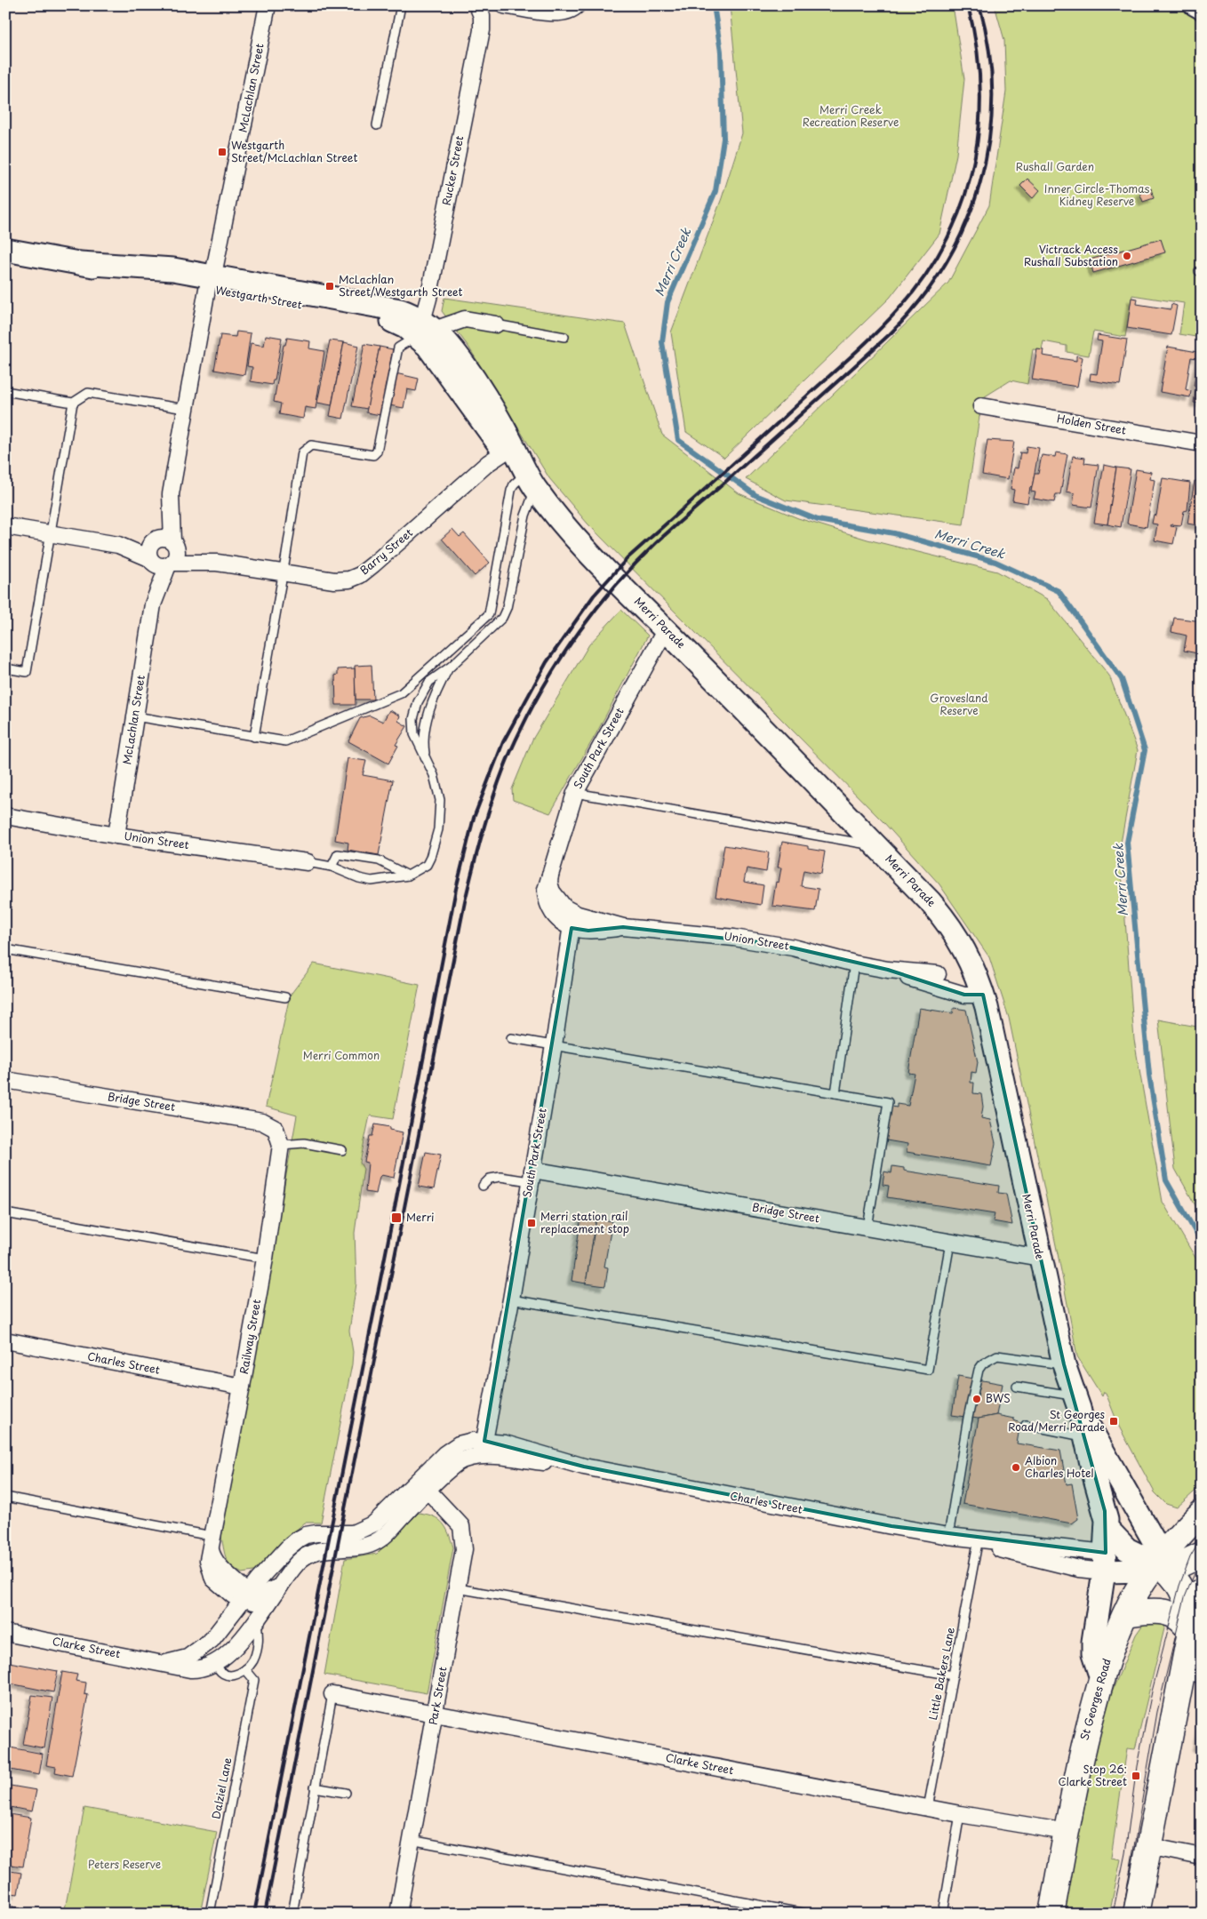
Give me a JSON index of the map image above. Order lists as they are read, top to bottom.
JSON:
{
  "streets": {
    "highway": ["St Georges Road"],
    "main road": ["Westgarth Street", "Merri Parade", "Charles Street"],
    "street": [
      "McLachlan Street",
      "Rucker Street",
      "Holden Street",
      "Barry Street",
      "South Park Street",
      "Union Street",
      "Bridge Street",
      "Railway Street",
      "Clarke Street",
      "Park Street"
    ],
    "lane": ["Little Bakers Lane", "Dalziel Lane"]
  },
  "crossings": [
    ["McLachlan Street", "Westgarth Street"],
    ["McLachlan Street", "Barry Street"],
    ["McLachlan Street", "Union Street"],
    ["Rucker Street", "Westgarth Street"],
    ["Rucker Street", "Merri Parade"],
    ["Westgarth Street", "Merri Parade"],
    ["Barry Street", "Merri Parade"],
    ["Merri Parade", "South Park Street"],
    ["Merri Parade", "Union Street"],
    ["Merri Parade", "Bridge Street"],
    ["Merri Parade", "Charles Street"],
    ["Merri Parade", "St Georges Road"],
    ["South Park Street", "Union Street"],
    ["South Park Street", "Bridge Street"],
    ["South Park Street", "Charles Street"],
    ["Bridge Street", "Railway Street"],
    ["Railway Street", "Charles Street"],
    ["Railway Street", "Clarke Street"],
    ["Charles Street", "Clarke Street"],
    ["Charles Street", "Little Bakers Lane"],
    ["Charles Street", "Park Street"],
    ["Charles Street", "St Georges Road"],
    ["Clarke Street", "Little Bakers Lane"],
    ["Clarke Street", "Park Street"],
    ["Clarke Street", "St Georges Road"]
  ],
  "water": ["Merri Creek"],
  "parks": [
    "Merri Creek Recreation Reserve",
    "Rushall Garden",
    "Inner Circle-Thomas Kidney Reserve",
    "Grovesland Reserve",
    "Merri Common",
    "Peters Reserve"
  ],
  "places": {
    "transit": [
      "Westgarth Street/McLachlan Street",
      "McLachlan Street/Westgarth Street",
      "Merri",
      "Merri station rail replacement stop",
      "St Georges Road/Merri Parade",
      "Stop 26: Clarke Street"
    ],
    "other": ["Victrack Access Rushall Substation", "BWS", "Albion Charles Hotel"]
  }
}
